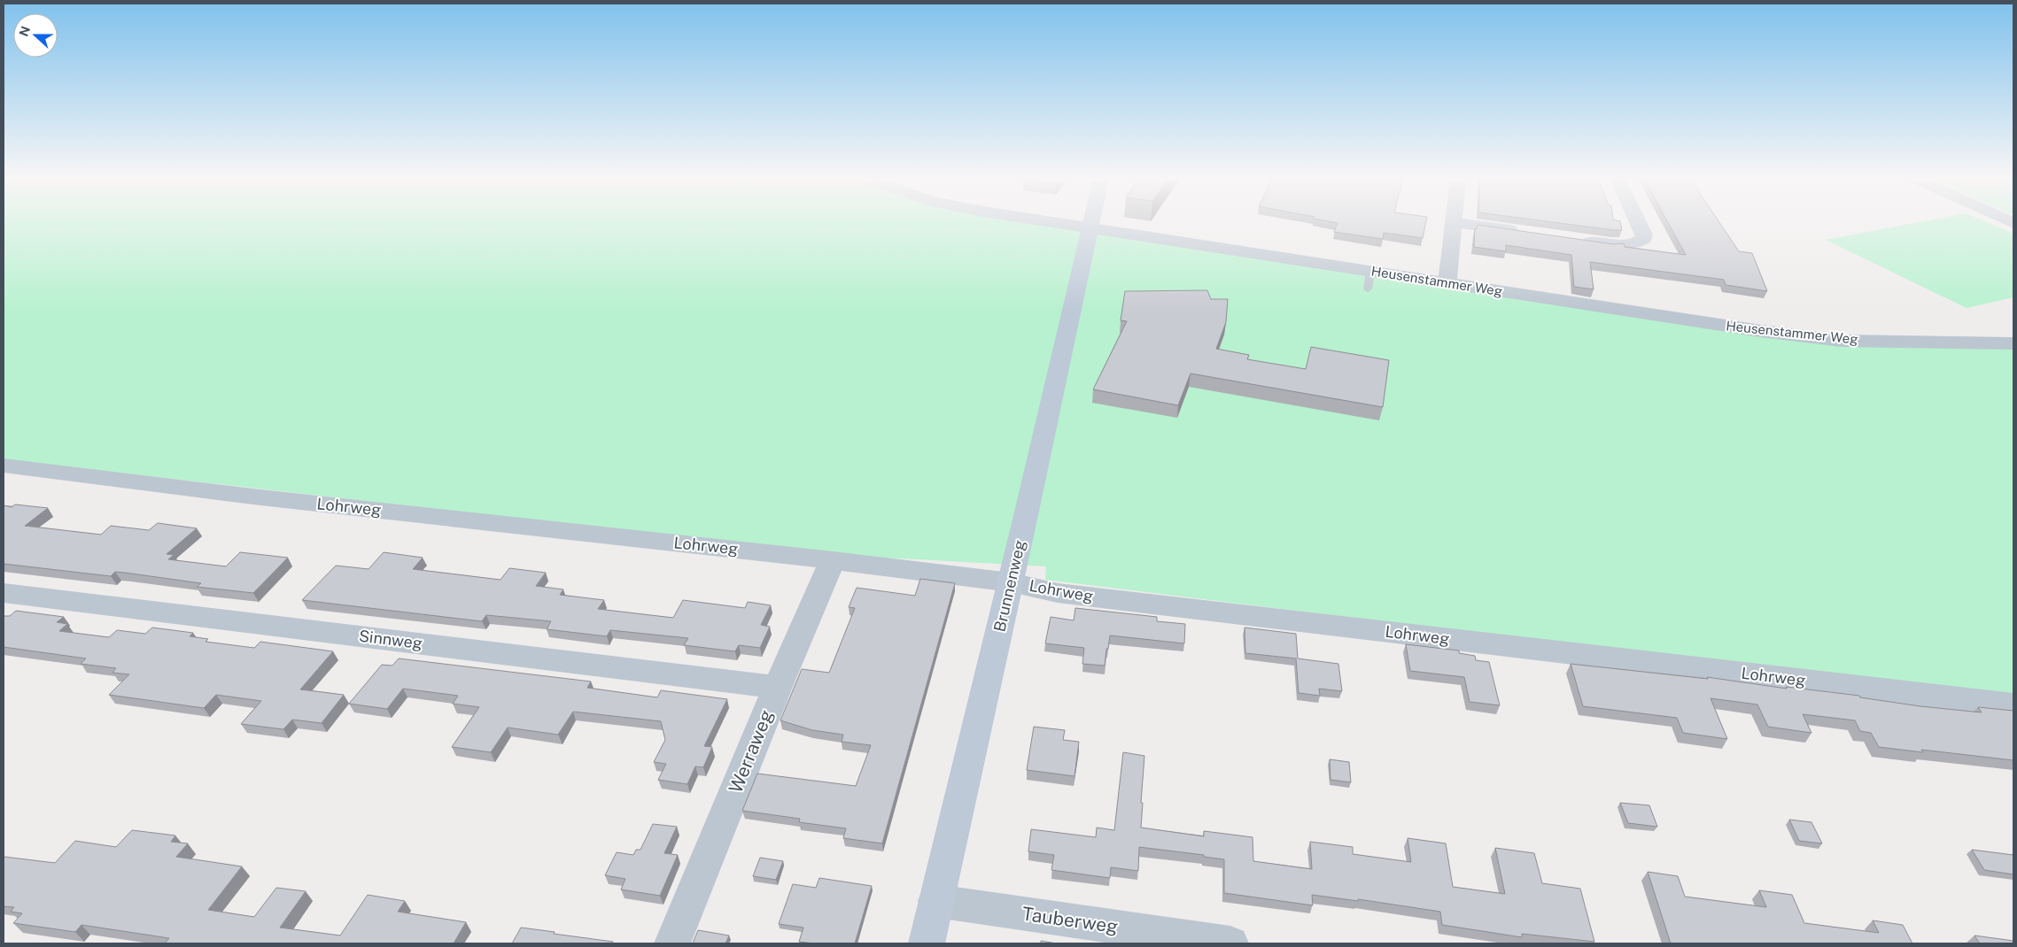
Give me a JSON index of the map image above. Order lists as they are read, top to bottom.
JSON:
{
  "streets": {
    "street": [
      "Heusenstammer Weg",
      "Lohrweg",
      "Brunnenweg",
      "Sinnweg",
      "Werraweg",
      "Tauberweg"
    ]
  },
  "crossings": [
    ["Heusenstammer Weg", "Brunnenweg"],
    ["Lohrweg", "Brunnenweg"],
    ["Lohrweg", "Werraweg"],
    ["Brunnenweg", "Tauberweg"],
    ["Sinnweg", "Werraweg"]
  ],
  "north": "left"
}
